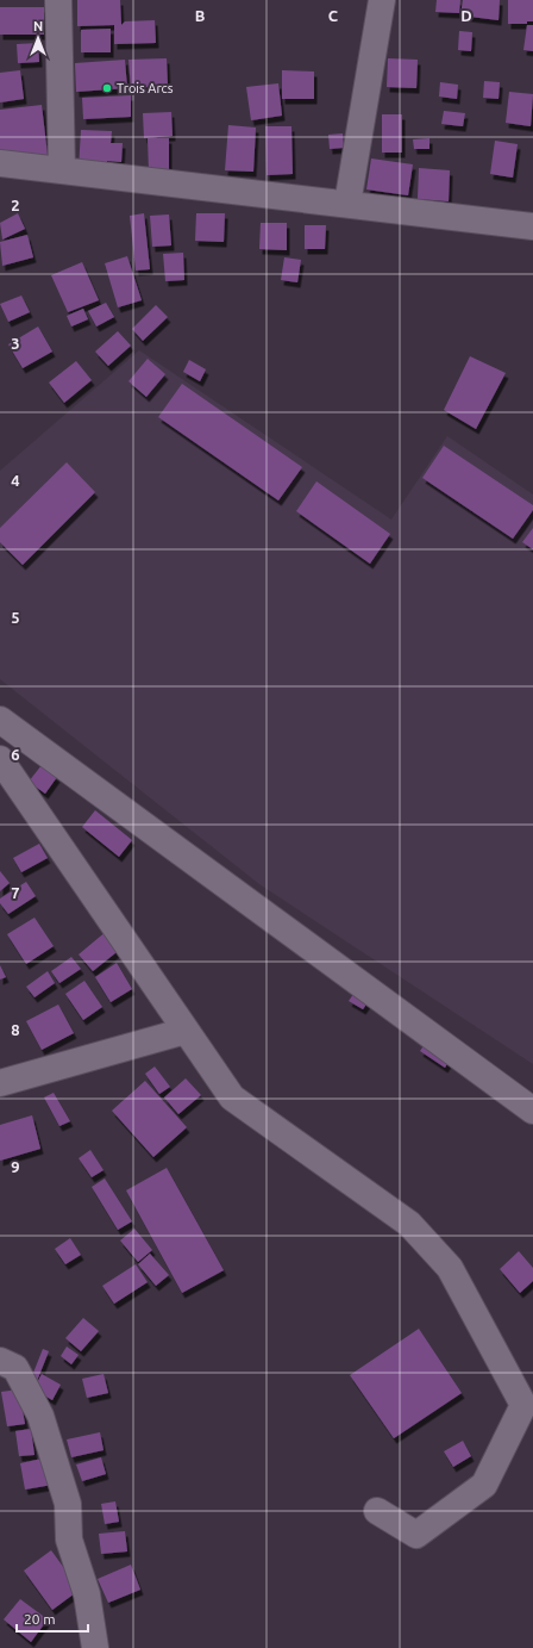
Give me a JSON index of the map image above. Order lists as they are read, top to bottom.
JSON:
{
  "places": ["Trois Arcs"],
  "scale_bar": "20 m",
  "north": "top",
  "grid": {
    "columns": ["B", "C", "D"],
    "rows": [
      "2",
      "3",
      "4",
      "5",
      "6",
      "7",
      "8",
      "9"
    ]
  }
}
